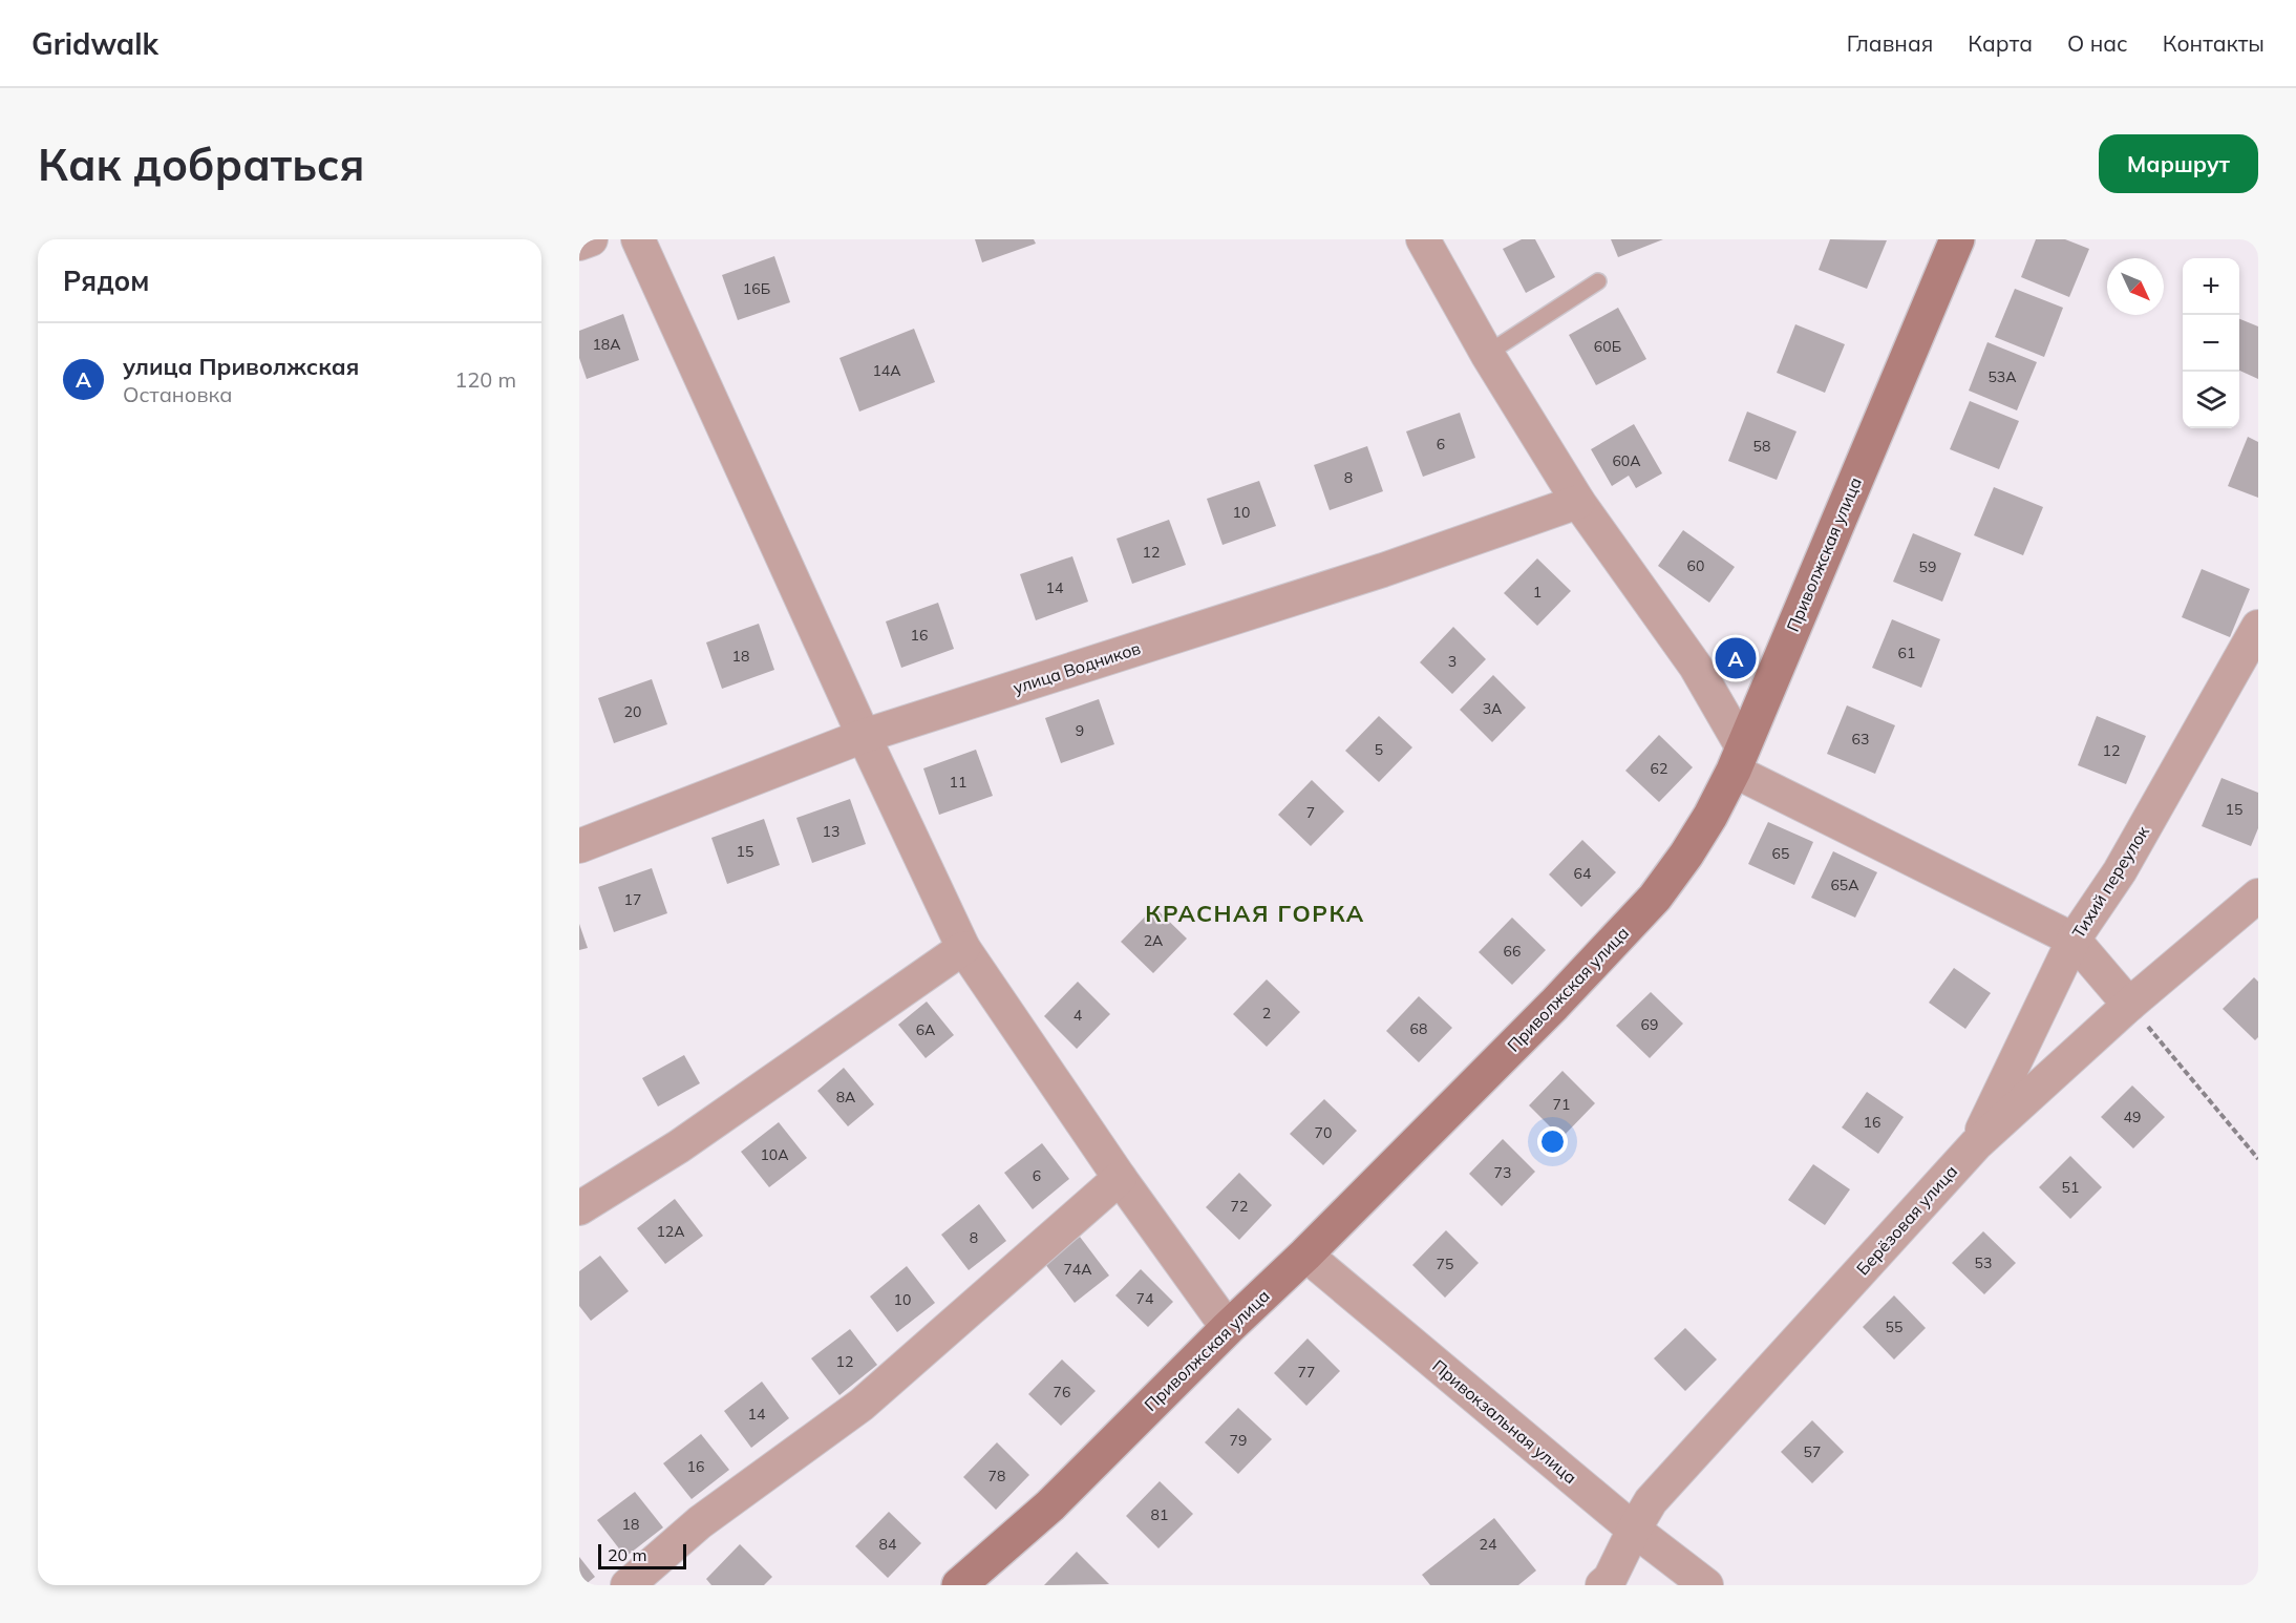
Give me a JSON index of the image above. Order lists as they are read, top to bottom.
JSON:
{
  "streets": {
    "main road": ["Приволжская улица"],
    "street": [
      "улица Водников",
      "Тихий переулок",
      "Берёзовая улица",
      "Привокзальная улица"
    ]
  },
  "crossings": [
    ["Приволжская улица", "Привокзальная улица"],
    ["Тихий переулок", "Берёзовая улица"],
    ["Берёзовая улица", "Привокзальная улица"]
  ],
  "districts": ["КРАСНАЯ ГОРКА"],
  "house_numbers": [
    "16Б",
    "18А",
    "60Б",
    "14А",
    "53А",
    "6",
    "58",
    "60А",
    "8",
    "10",
    "12",
    "60",
    "59",
    "14",
    "1",
    "16",
    "61",
    "18",
    "3",
    "3А",
    "20",
    "9",
    "63",
    "5",
    "12",
    "62",
    "11",
    "15",
    "7",
    "13",
    "15",
    "65",
    "64",
    "65А",
    "17",
    "2А",
    "66",
    "2",
    "4",
    "69",
    "68",
    "6А",
    "8А",
    "71",
    "49",
    "16",
    "70",
    "10А",
    "73",
    "6",
    "51",
    "72",
    "12А",
    "8",
    "53",
    "75",
    "74А",
    "74",
    "10",
    "55",
    "12",
    "77",
    "76",
    "14",
    "79",
    "57",
    "16",
    "78",
    "81",
    "18",
    "84",
    "24"
  ],
  "scale_bar": "20 m",
  "north": "bottom right",
  "page": {
    "header": "Gridwalk",
    "nav": [
      "Главная",
      "Карта",
      "О нас",
      "Контакты"
    ],
    "buttons": "Маршрут",
    "title": "Как добраться",
    "heading": "Рядом",
    "map_buttons": ["+", "−"],
    "list": [
      {
        "mark": "A",
        "name": "улица Приволжская",
        "note": "Остановка",
        "value": "120 m"
      }
    ],
    "pins": "A",
    "scale": "20 m"
  }
}
